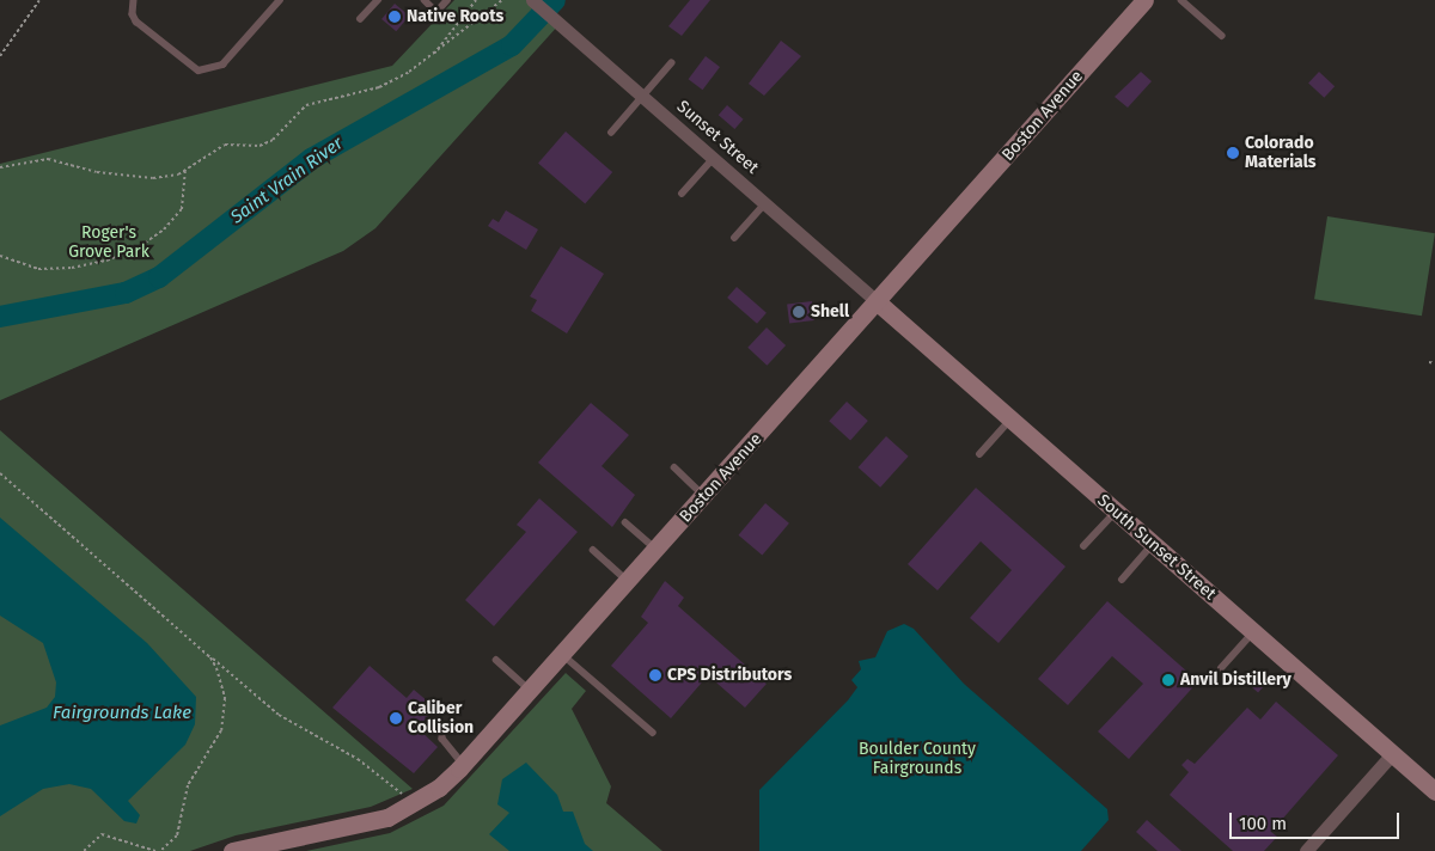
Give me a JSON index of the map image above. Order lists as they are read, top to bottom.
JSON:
{
  "streets": {
    "street": ["Boston Avenue", "Sunset Street", "South Sunset Street"]
  },
  "crossings": [
    ["Boston Avenue", "Sunset Street"],
    ["Boston Avenue", "South Sunset Street"],
    ["Sunset Street", "South Sunset Street"]
  ],
  "water": ["Saint Vrain River", "Fairgrounds Lake"],
  "parks": ["Roger's Grove Park", "Boulder County Fairgrounds"],
  "places": [
    "Native Roots",
    "Colorado Materials",
    "Shell",
    "CPS Distributors",
    "Anvil Distillery",
    "Caliber Collision"
  ],
  "scale_bar": "100 m"
}
